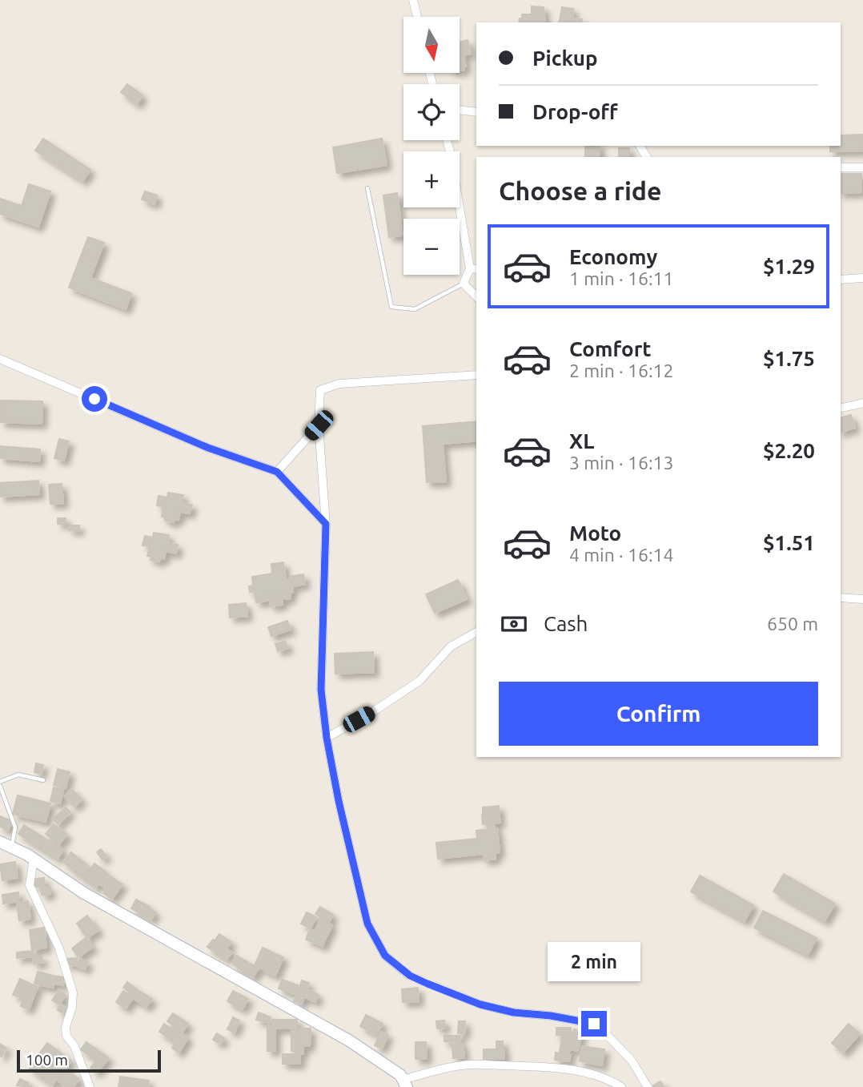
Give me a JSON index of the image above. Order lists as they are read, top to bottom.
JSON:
{
  "scale_bar": "100 m",
  "north": "bottom",
  "page": {
    "map_buttons": ["+", "−"],
    "banner": ["Pickup", "Drop-off"],
    "heading": "Choose a ride",
    "list": [
      {
        "name": "Economy",
        "note": "1 min · 16:11",
        "value": "$1.29"
      },
      {
        "name": "Comfort",
        "note": "2 min · 16:12",
        "value": "$1.75"
      },
      {
        "name": "XL",
        "note": "3 min · 16:13",
        "value": "$2.20"
      },
      {
        "name": "Moto",
        "note": "4 min · 16:14",
        "value": "$1.51"
      }
    ],
    "pay": ["Cash", "650 m"],
    "buttons": "Confirm",
    "bubble": "2 min",
    "scale": "100 m"
  }
}
